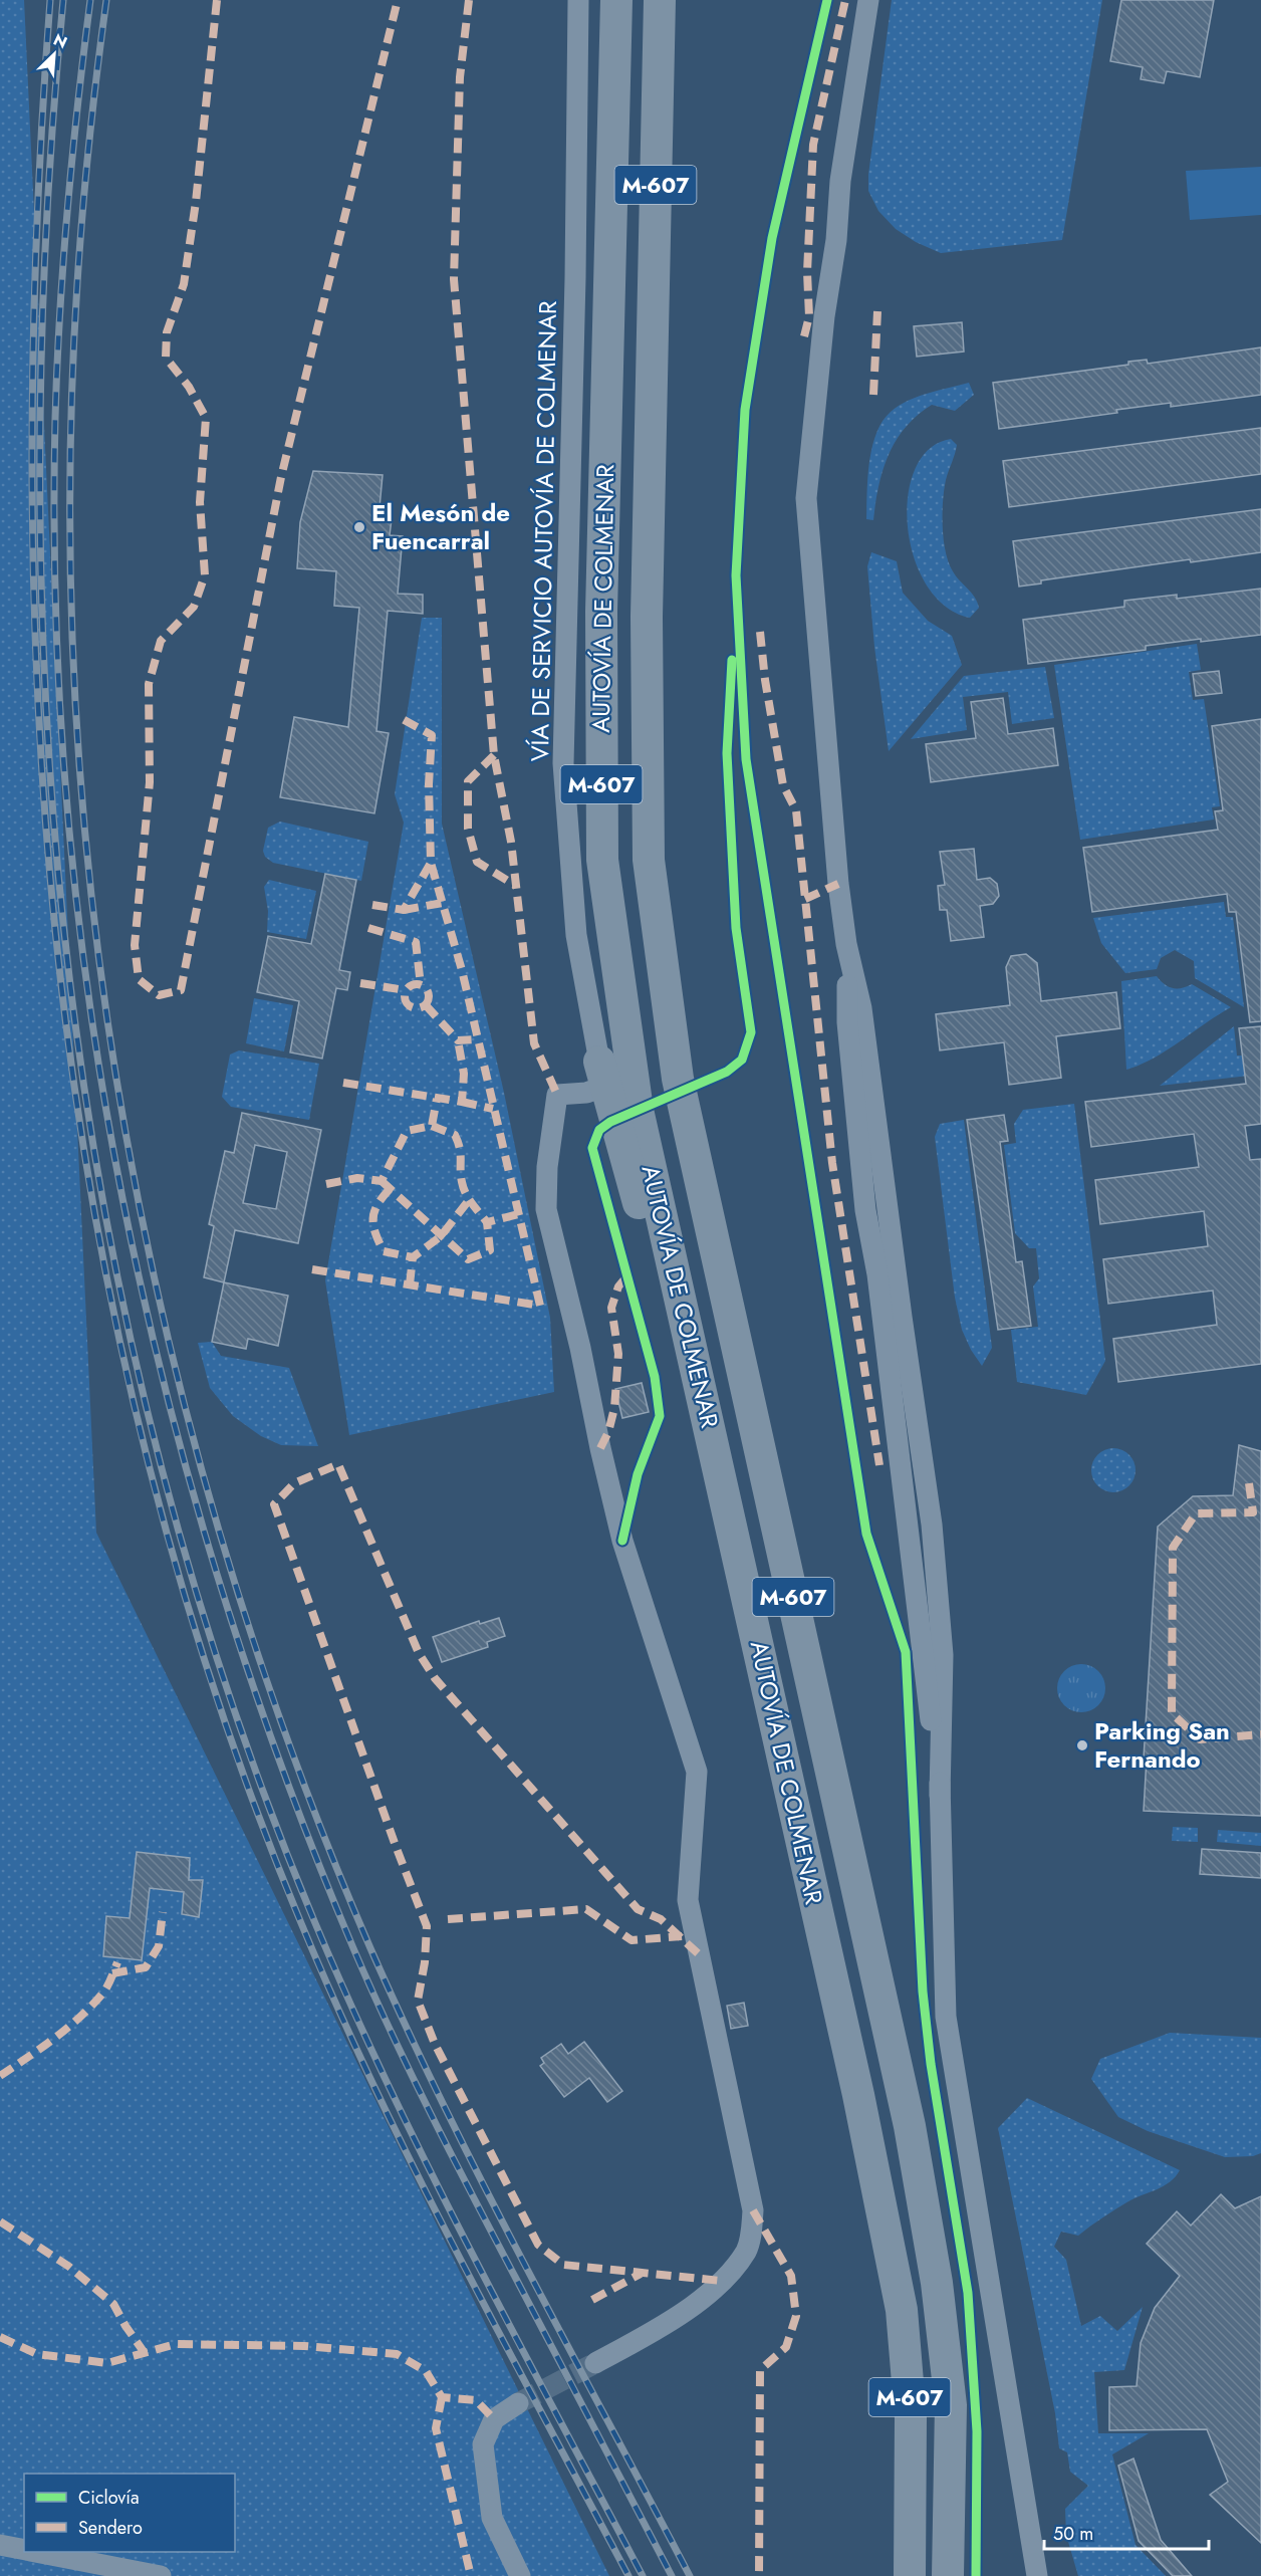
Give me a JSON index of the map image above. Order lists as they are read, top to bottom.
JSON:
{
  "streets": {
    "highway": ["M-607", "AUTOVÍA DE COLMENAR"],
    "street": ["VÍA DE SERVICIO AUTOVÍA DE COLMENAR"]
  },
  "places": ["El Mesón de Fuencarral", "Parking San Fernando"],
  "legend": ["Ciclovía", "Sendero"],
  "scale_bar": "50 m",
  "north": "top right"
}
